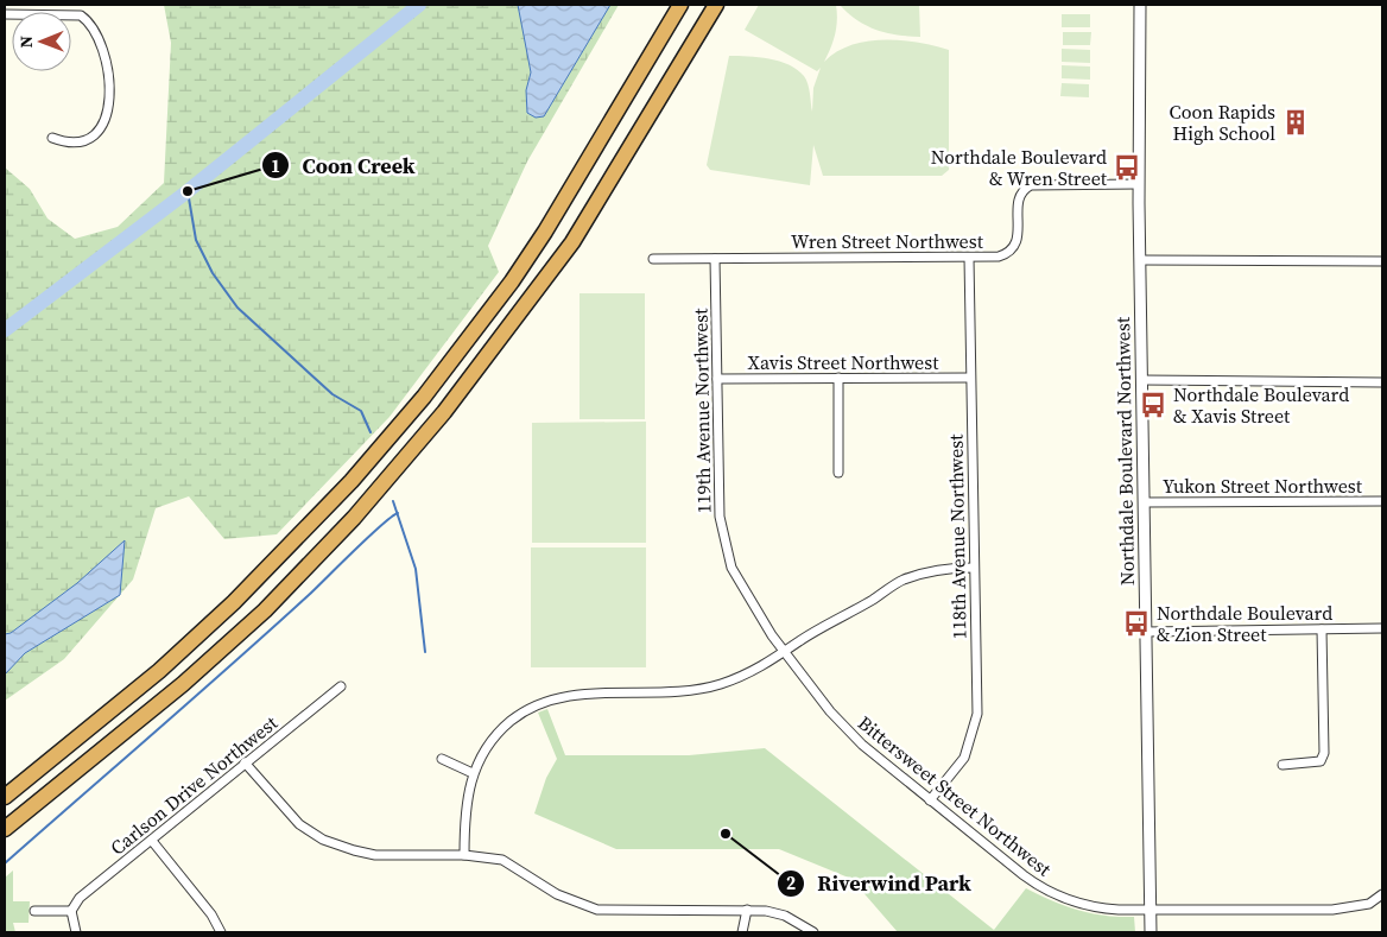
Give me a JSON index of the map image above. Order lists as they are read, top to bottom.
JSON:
{
  "streets": {
    "street": [
      "Wren Street Northwest",
      "Xavis Street Northwest",
      "119th Avenue Northwest",
      "Northdale Boulevard Northwest",
      "Yukon Street Northwest",
      "118th Avenue Northwest",
      "Carlson Drive Northwest",
      "Bittersweet Street Northwest"
    ]
  },
  "crossings": [
    ["Wren Street Northwest", "119th Avenue Northwest"],
    ["Wren Street Northwest", "Northdale Boulevard Northwest"],
    ["Wren Street Northwest", "118th Avenue Northwest"],
    ["Xavis Street Northwest", "119th Avenue Northwest"],
    ["Xavis Street Northwest", "118th Avenue Northwest"],
    ["119th Avenue Northwest", "Bittersweet Street Northwest"],
    ["Northdale Boulevard Northwest", "Yukon Street Northwest"],
    ["Northdale Boulevard Northwest", "Bittersweet Street Northwest"],
    ["118th Avenue Northwest", "Bittersweet Street Northwest"]
  ],
  "places": {
    "building": ["Coon Rapids High School"],
    "bus stop": ["Northdale Boulevard & Wren Street", "Northdale Boulevard & Xavis Street", "Northdale Boulevard & Zion Street"],
    "other": ["Coon Creek", "Riverwind Park"]
  },
  "north": "left"
}
